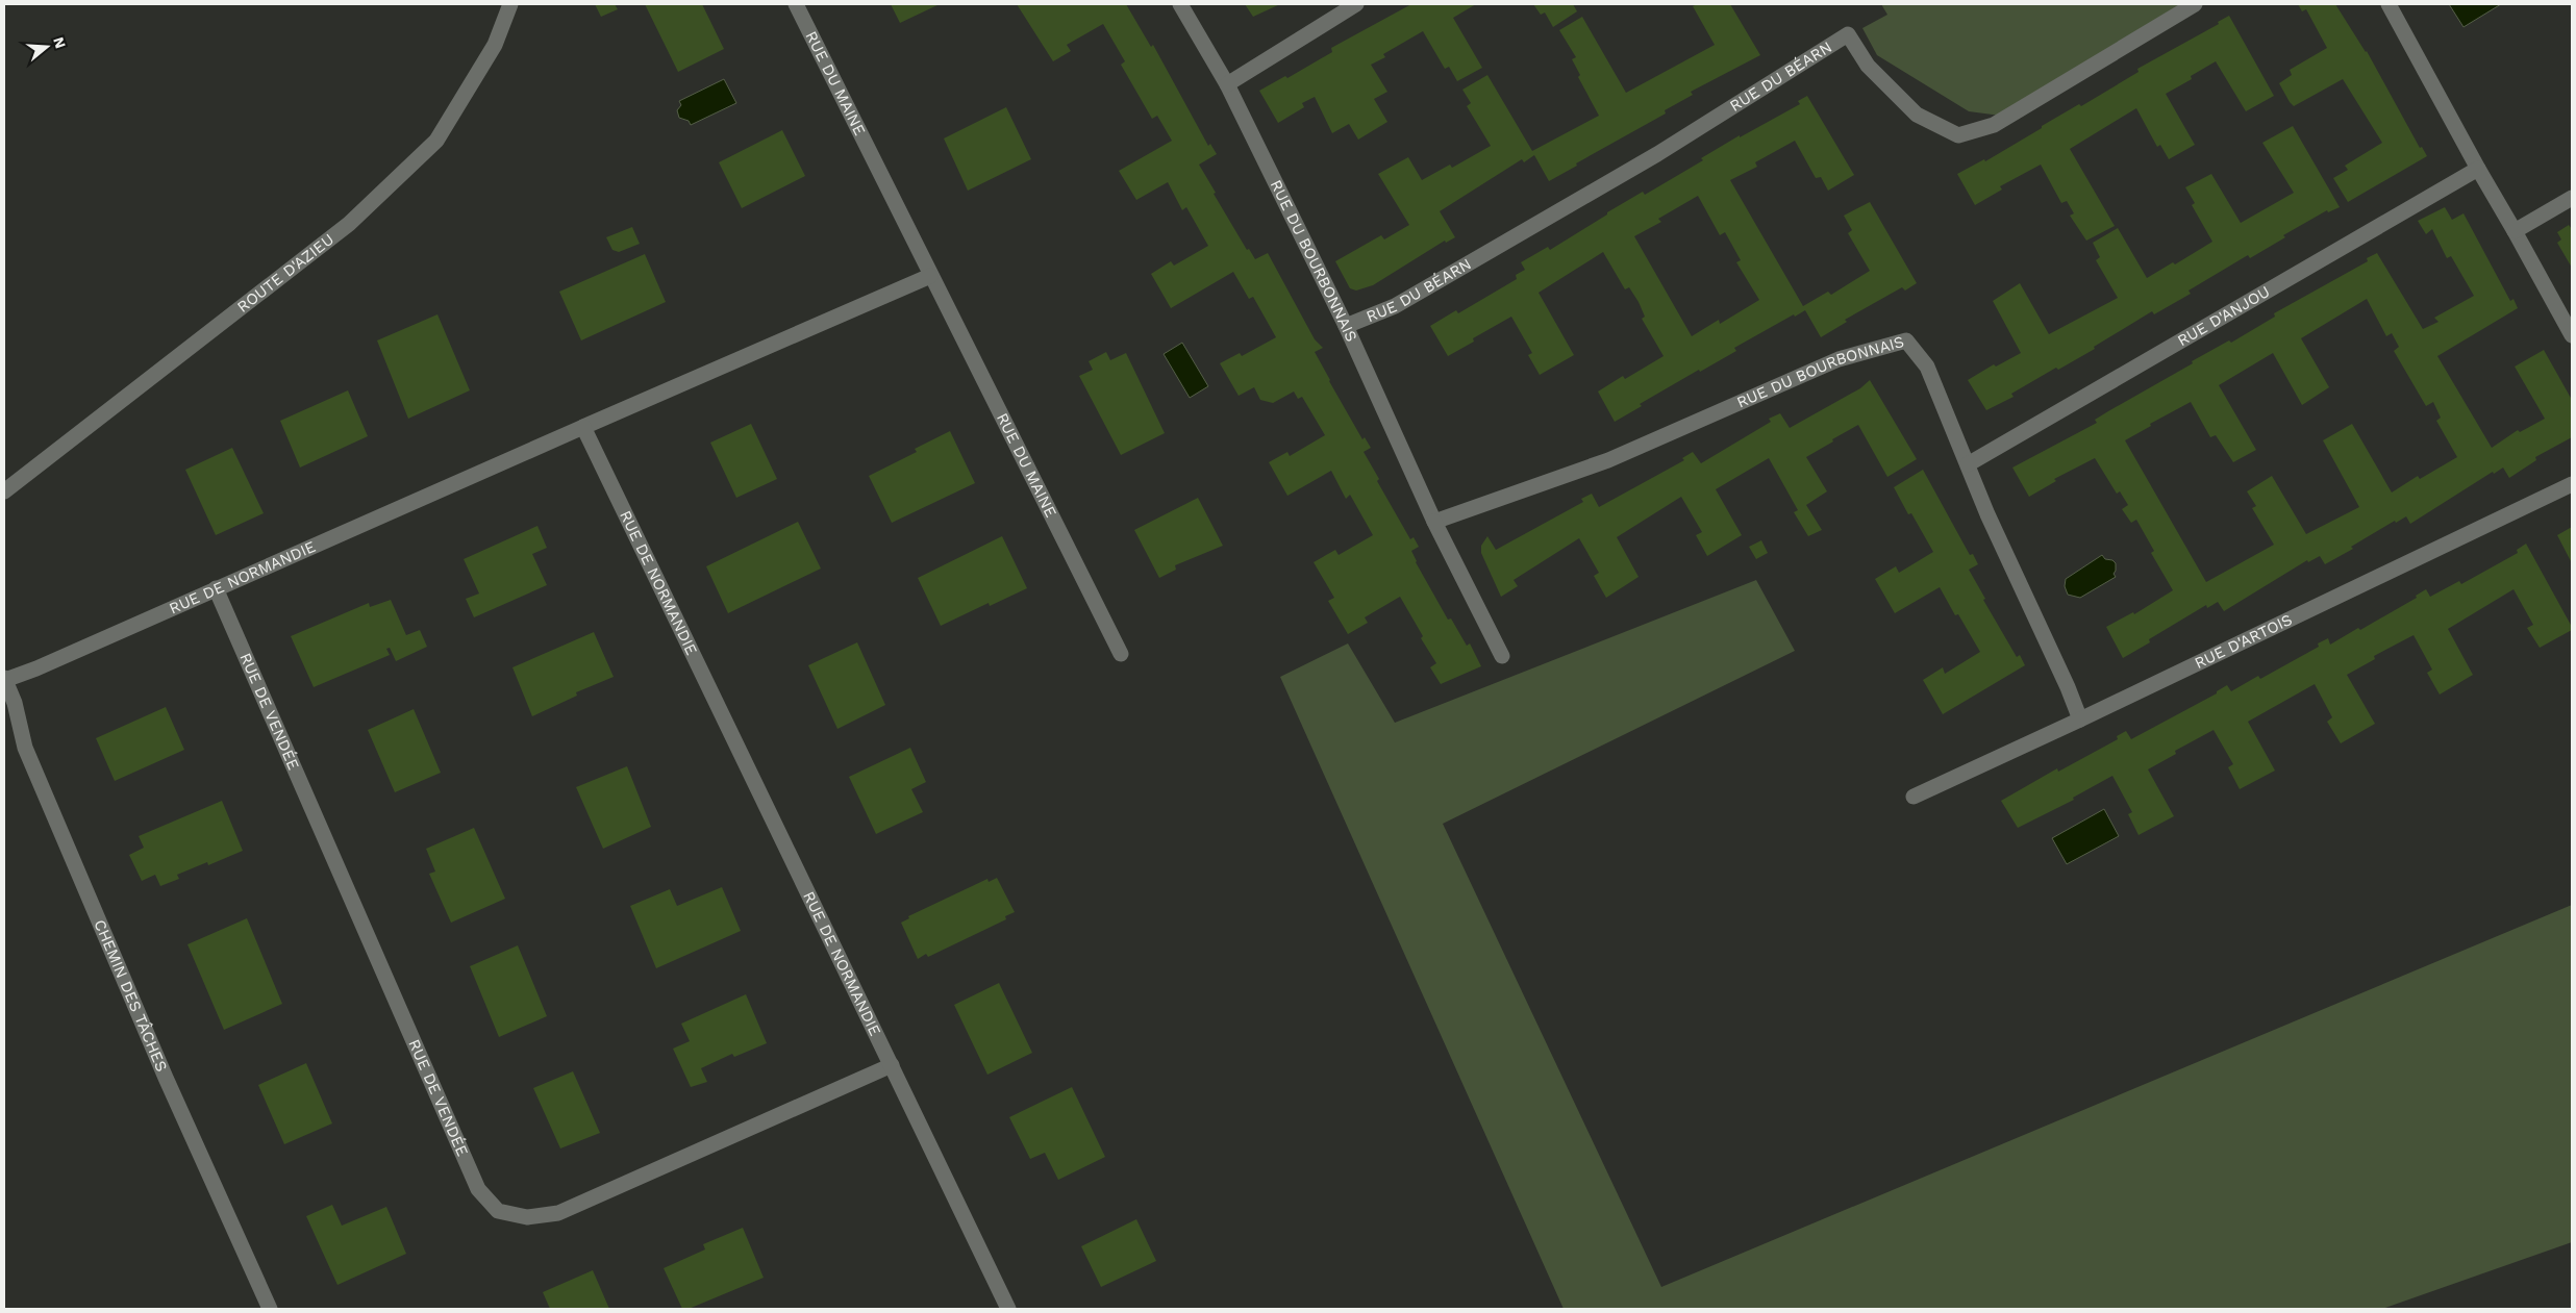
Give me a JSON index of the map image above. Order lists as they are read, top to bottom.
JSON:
{
  "streets": {
    "street": [
      "RUE DU BÉARN",
      "RUE DU MAINE",
      "RUE DU BOURBONNAIS",
      "ROUTE D'AZIEU",
      "RUE D'ANJOU",
      "RUE DE NORMANDIE",
      "RUE D'ARTOIS",
      "RUE DE VENDÉE",
      "CHEMIN DES TÂCHES"
    ]
  },
  "crossings": [
    ["RUE DU BÉARN", "RUE DU BOURBONNAIS"],
    ["RUE DU BOURBONNAIS", "RUE D'ANJOU"],
    ["RUE DU BOURBONNAIS", "RUE D'ARTOIS"],
    ["RUE DE NORMANDIE", "RUE DE VENDÉE"],
    ["RUE DE NORMANDIE", "CHEMIN DES TÂCHES"]
  ],
  "north": "right"
}
